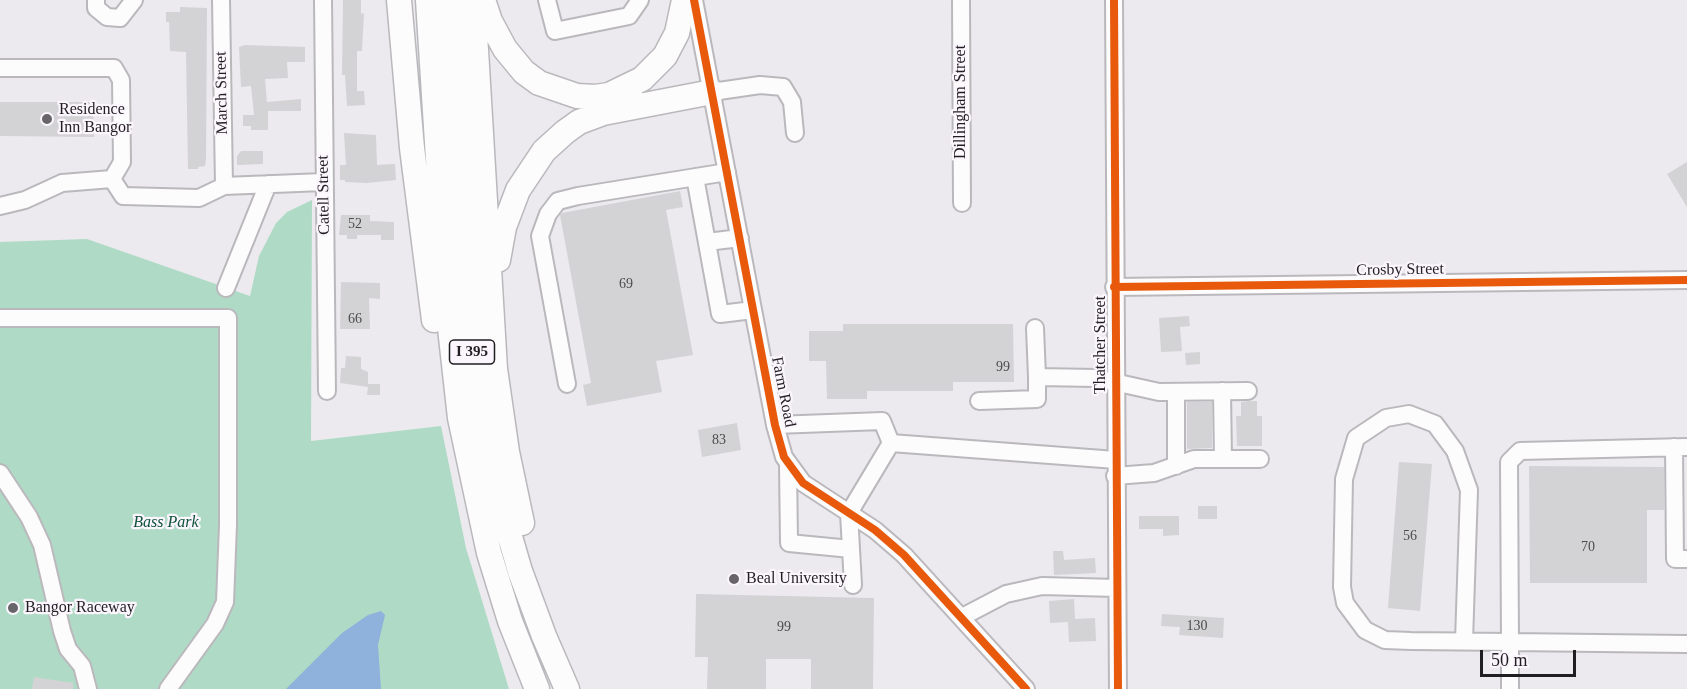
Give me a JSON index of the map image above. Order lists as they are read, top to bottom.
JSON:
{
  "streets": {
    "highway": ["I 395"],
    "street": [
      "March Street",
      "Dillingham Street",
      "Catell Street",
      "Crosby Street",
      "Thatcher Street",
      "Farm Road"
    ]
  },
  "crossings": [
    ["Crosby Street", "Thatcher Street"]
  ],
  "parks": ["Bass Park"],
  "places": ["Residence Inn Bangor", "Beal University", "Bangor Raceway"],
  "house_numbers": [
    "52",
    "69",
    "66",
    "99",
    "83",
    "56",
    "70",
    "130",
    "99"
  ],
  "scale_bar": "50 m"
}
